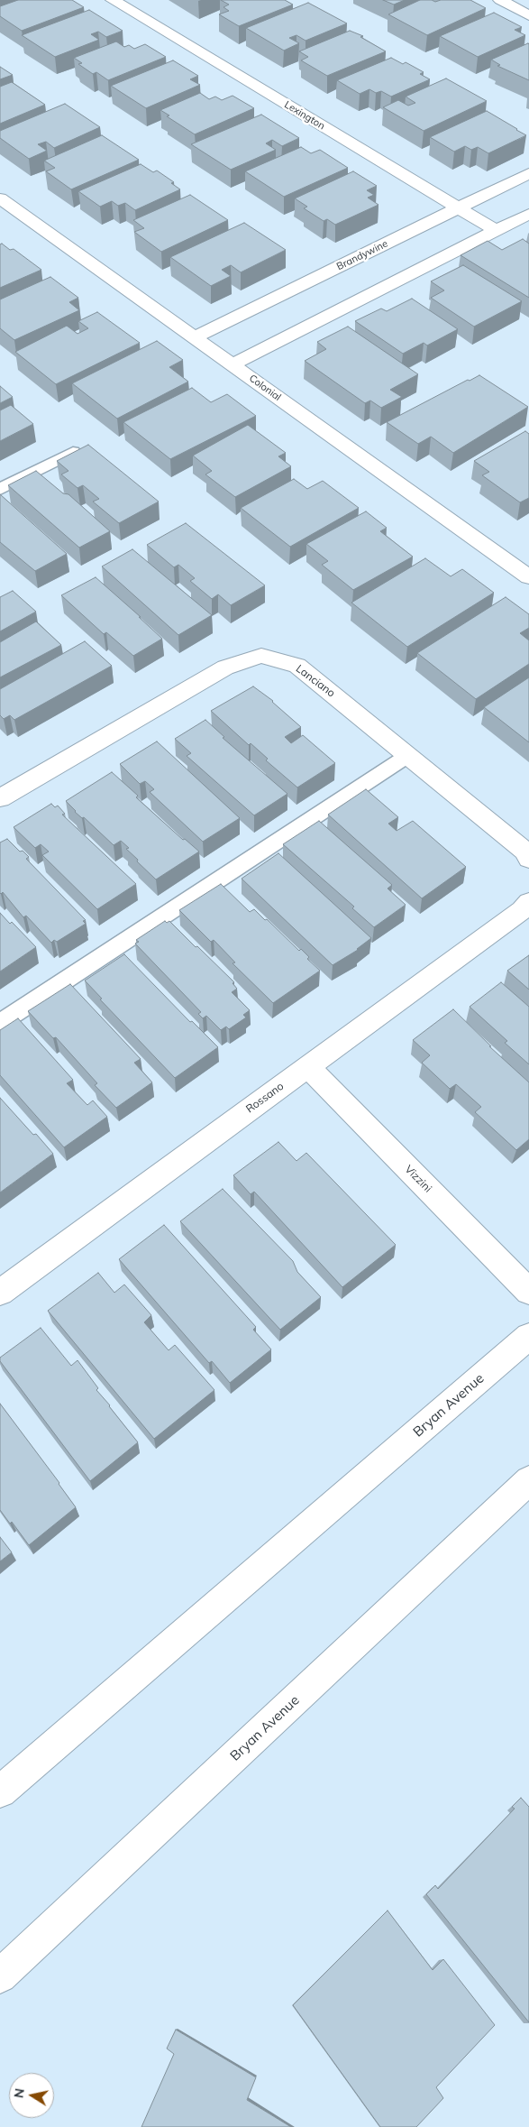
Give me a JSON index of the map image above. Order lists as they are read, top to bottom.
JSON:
{
  "streets": {
    "street": [
      "Lexington",
      "Brandywine",
      "Colonial",
      "Lanciano",
      "Rossano",
      "Vizzini",
      "Bryan Avenue"
    ]
  },
  "crossings": [
    ["Lexington", "Brandywine"],
    ["Brandywine", "Colonial"],
    ["Rossano", "Vizzini"]
  ],
  "north": "left"
}
